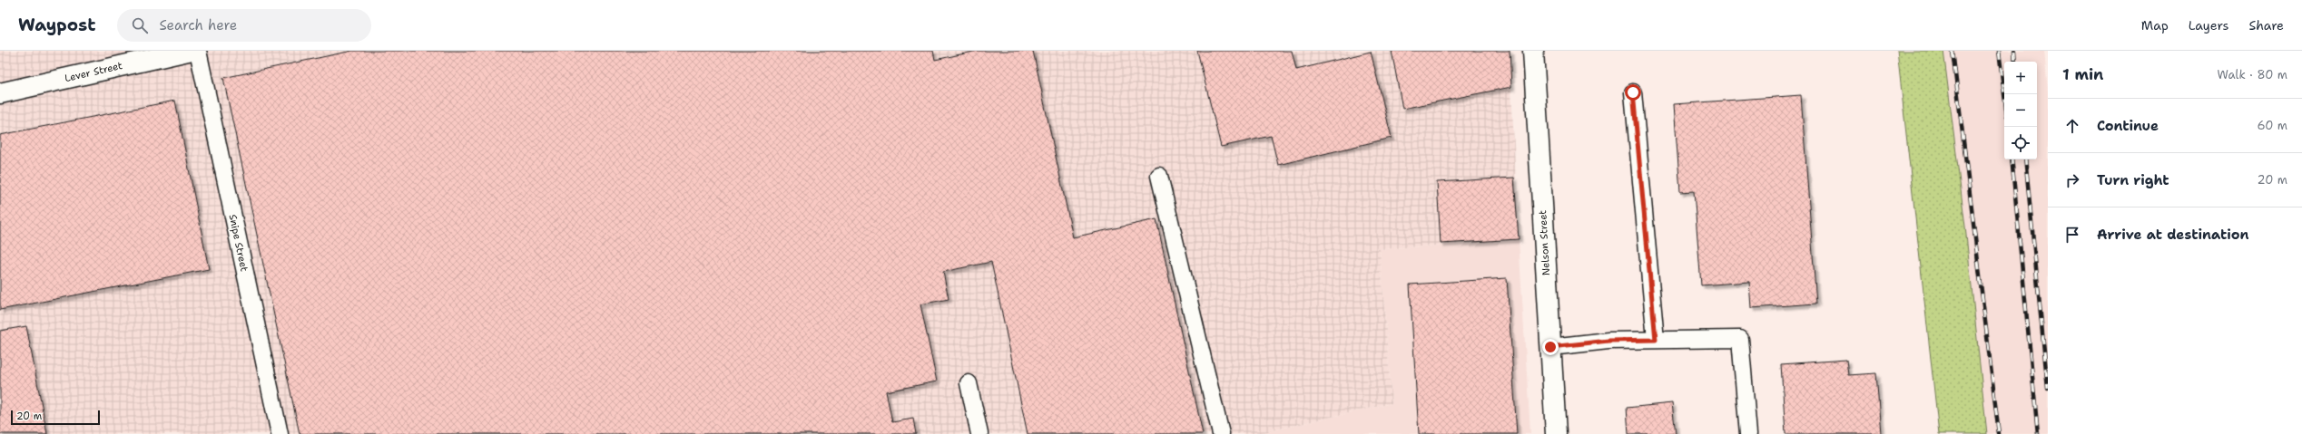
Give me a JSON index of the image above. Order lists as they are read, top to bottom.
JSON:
{
  "streets": {
    "street": ["Lever Street", "Nelson Street"],
    "lane": ["Snipe Street"]
  },
  "scale_bar": "20 m",
  "page": {
    "header": "Waypost",
    "search": "Search here",
    "nav": ["Map", "Layers", "Share"],
    "heading": ["1 min", "Walk · 80 m"],
    "map_buttons": ["+", "−"],
    "list": [
      ["Continue", "60 m"],
      ["Turn right", "20 m"],
      "Arrive at destination"
    ],
    "scale": "20 m"
  }
}
